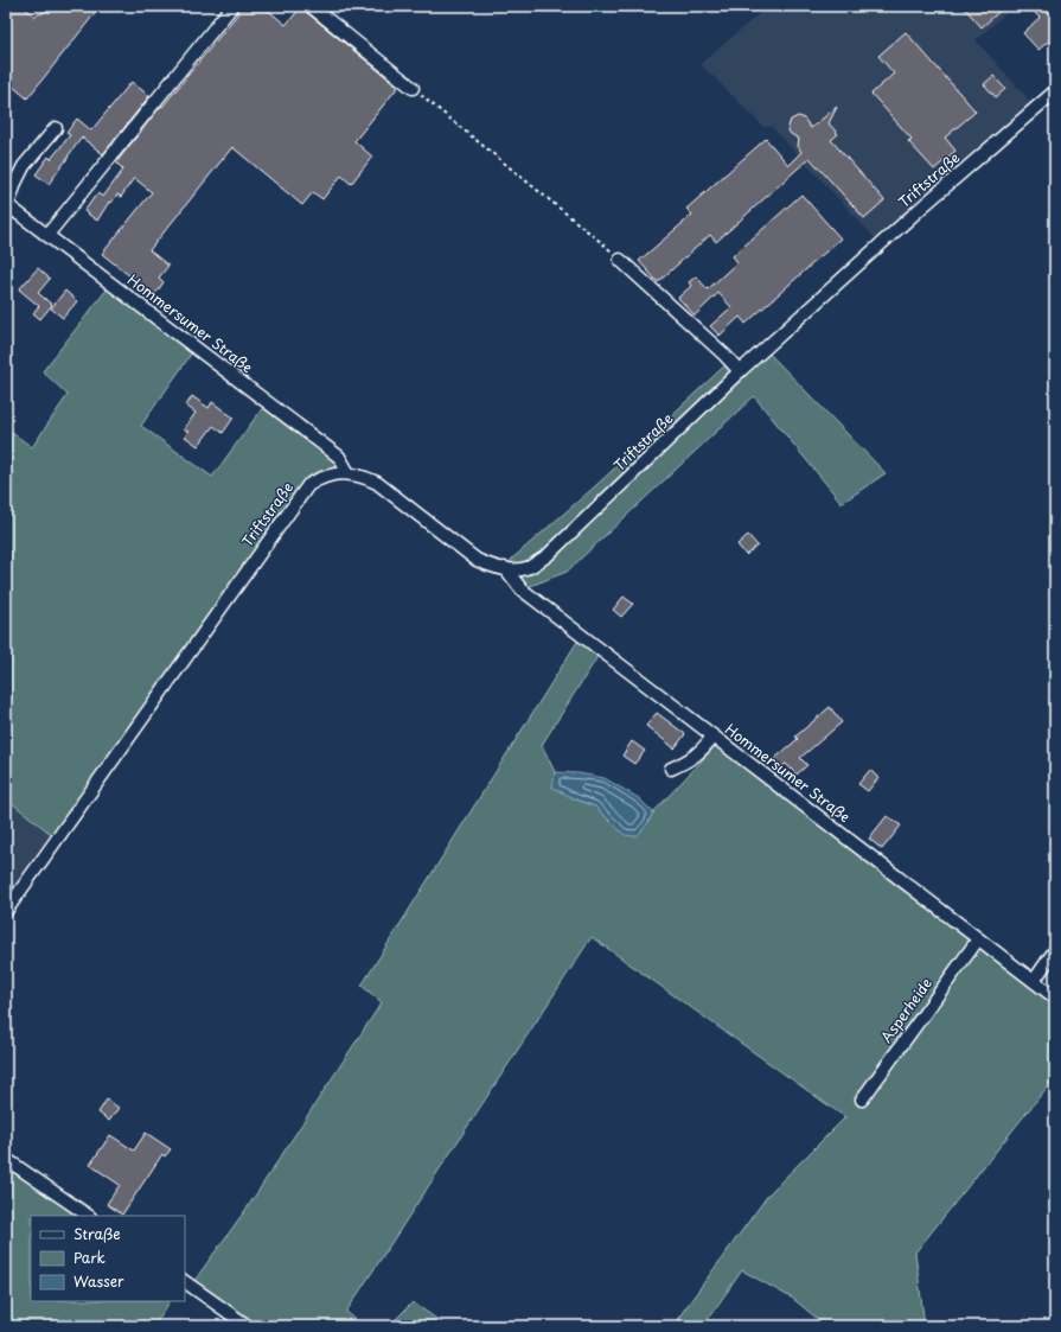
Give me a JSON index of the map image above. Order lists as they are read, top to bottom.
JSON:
{
  "streets": {
    "street": ["Triftstraße", "Hommersumer Straße", "Asperheide"]
  },
  "crossings": [
    ["Triftstraße", "Hommersumer Straße"],
    ["Hommersumer Straße", "Asperheide"]
  ],
  "legend": ["Straße", "Park", "Wasser"]
}
